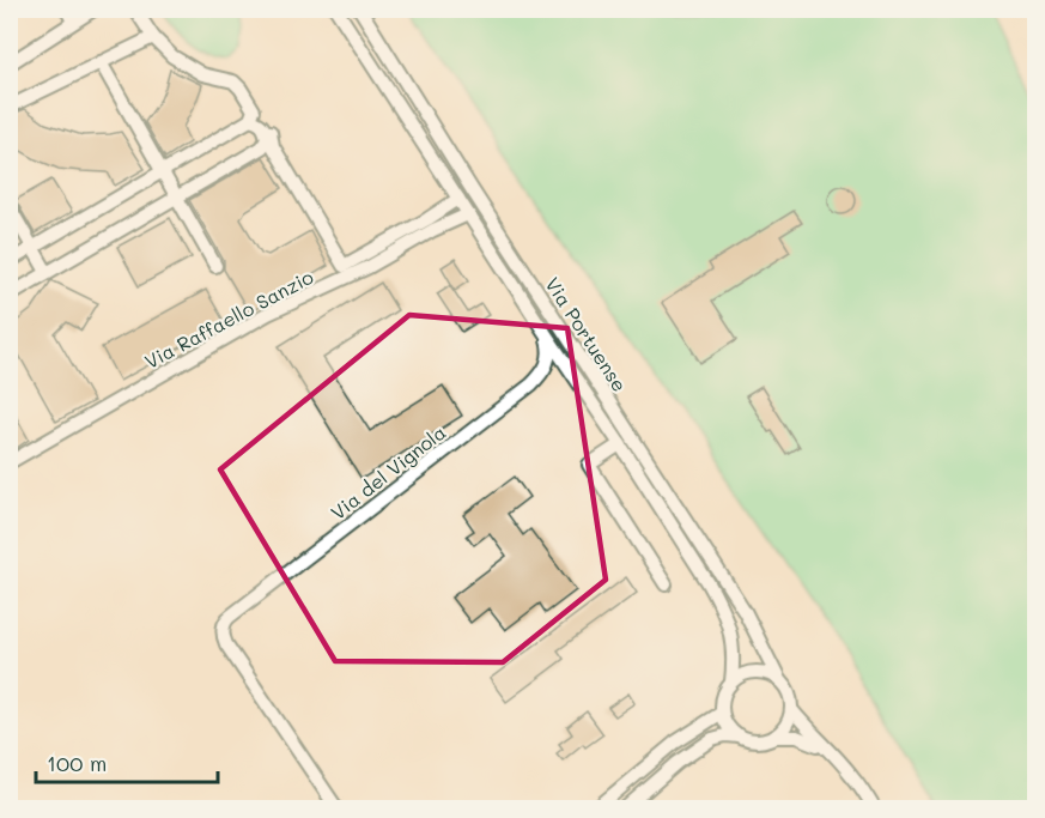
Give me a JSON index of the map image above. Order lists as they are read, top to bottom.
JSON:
{
  "streets": {
    "street": ["Via Raffaello Sanzio", "Via Portuense", "Via del Vignola"]
  },
  "crossings": [
    ["Via Raffaello Sanzio", "Via Portuense"],
    ["Via Portuense", "Via del Vignola"]
  ],
  "scale_bar": "100 m"
}
